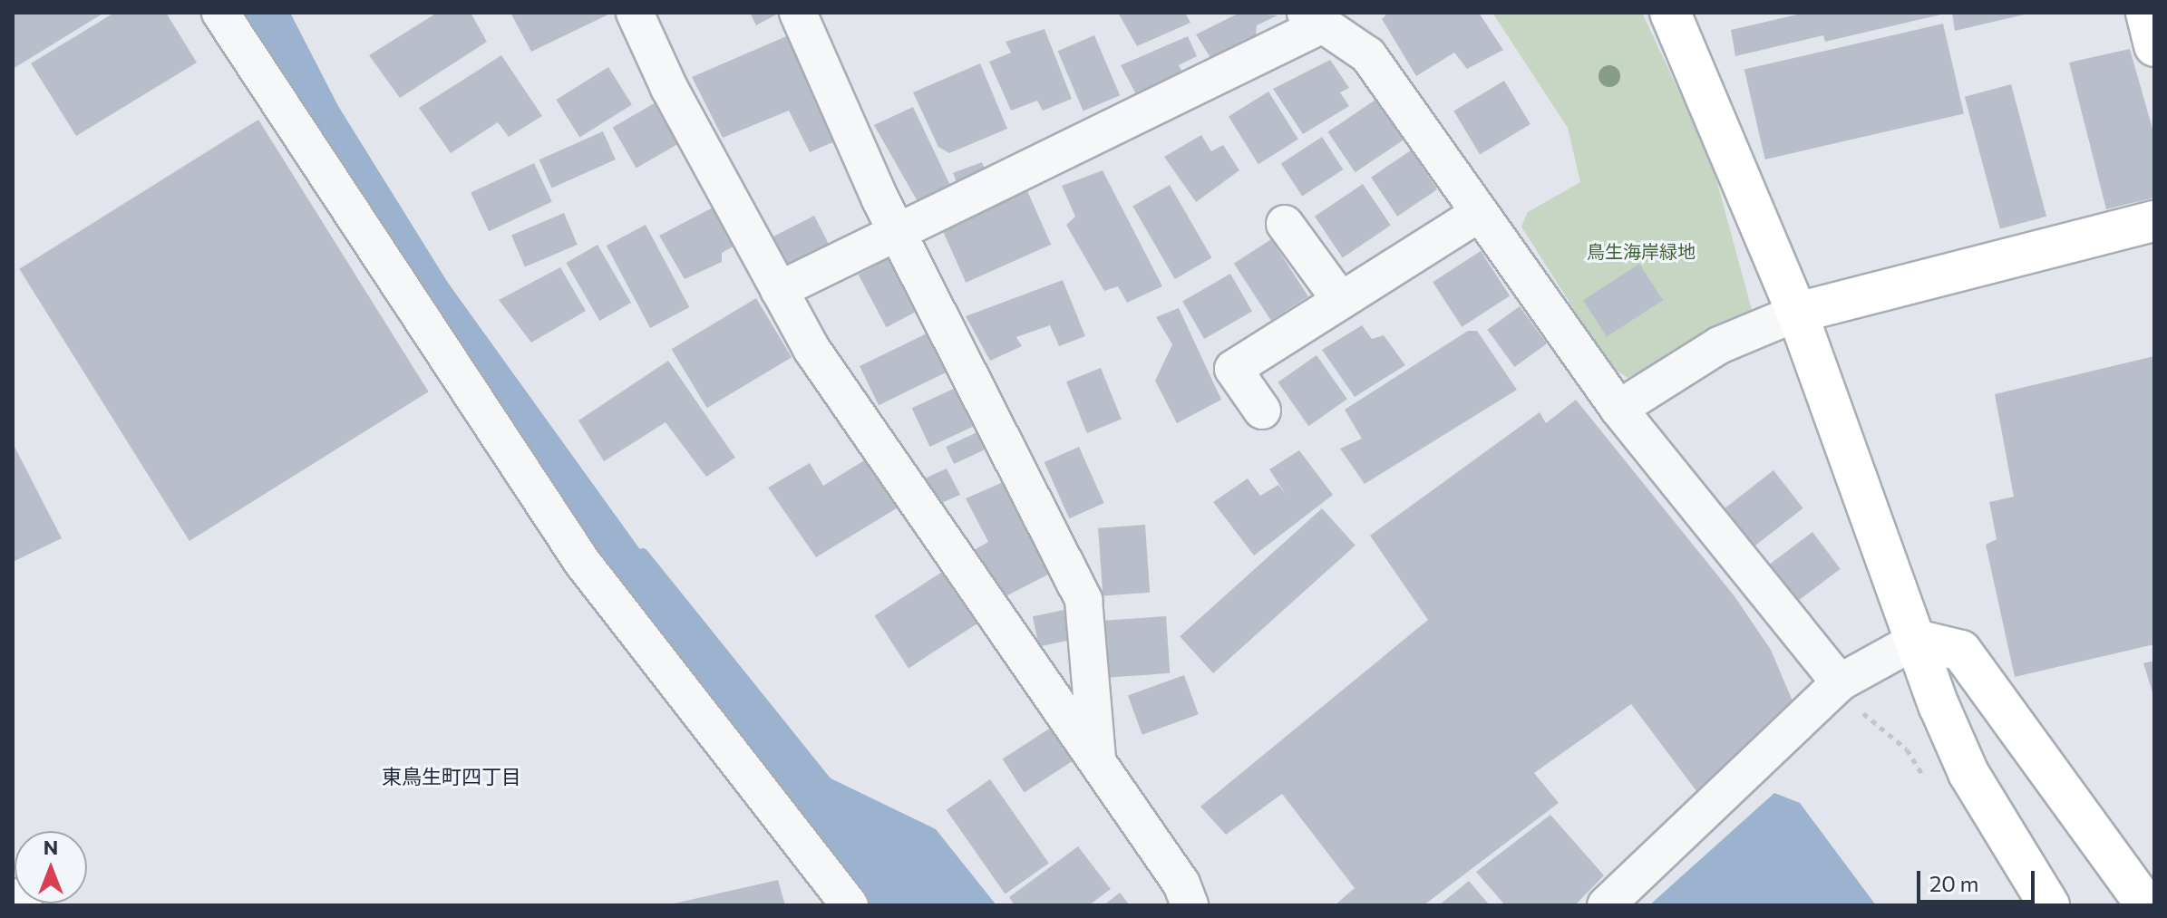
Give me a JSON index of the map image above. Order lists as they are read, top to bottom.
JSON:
{
  "districts": ["東鳥生町四丁目"],
  "parks": ["鳥生海岸緑地"],
  "scale_bar": "20 m",
  "north": "top"
}
